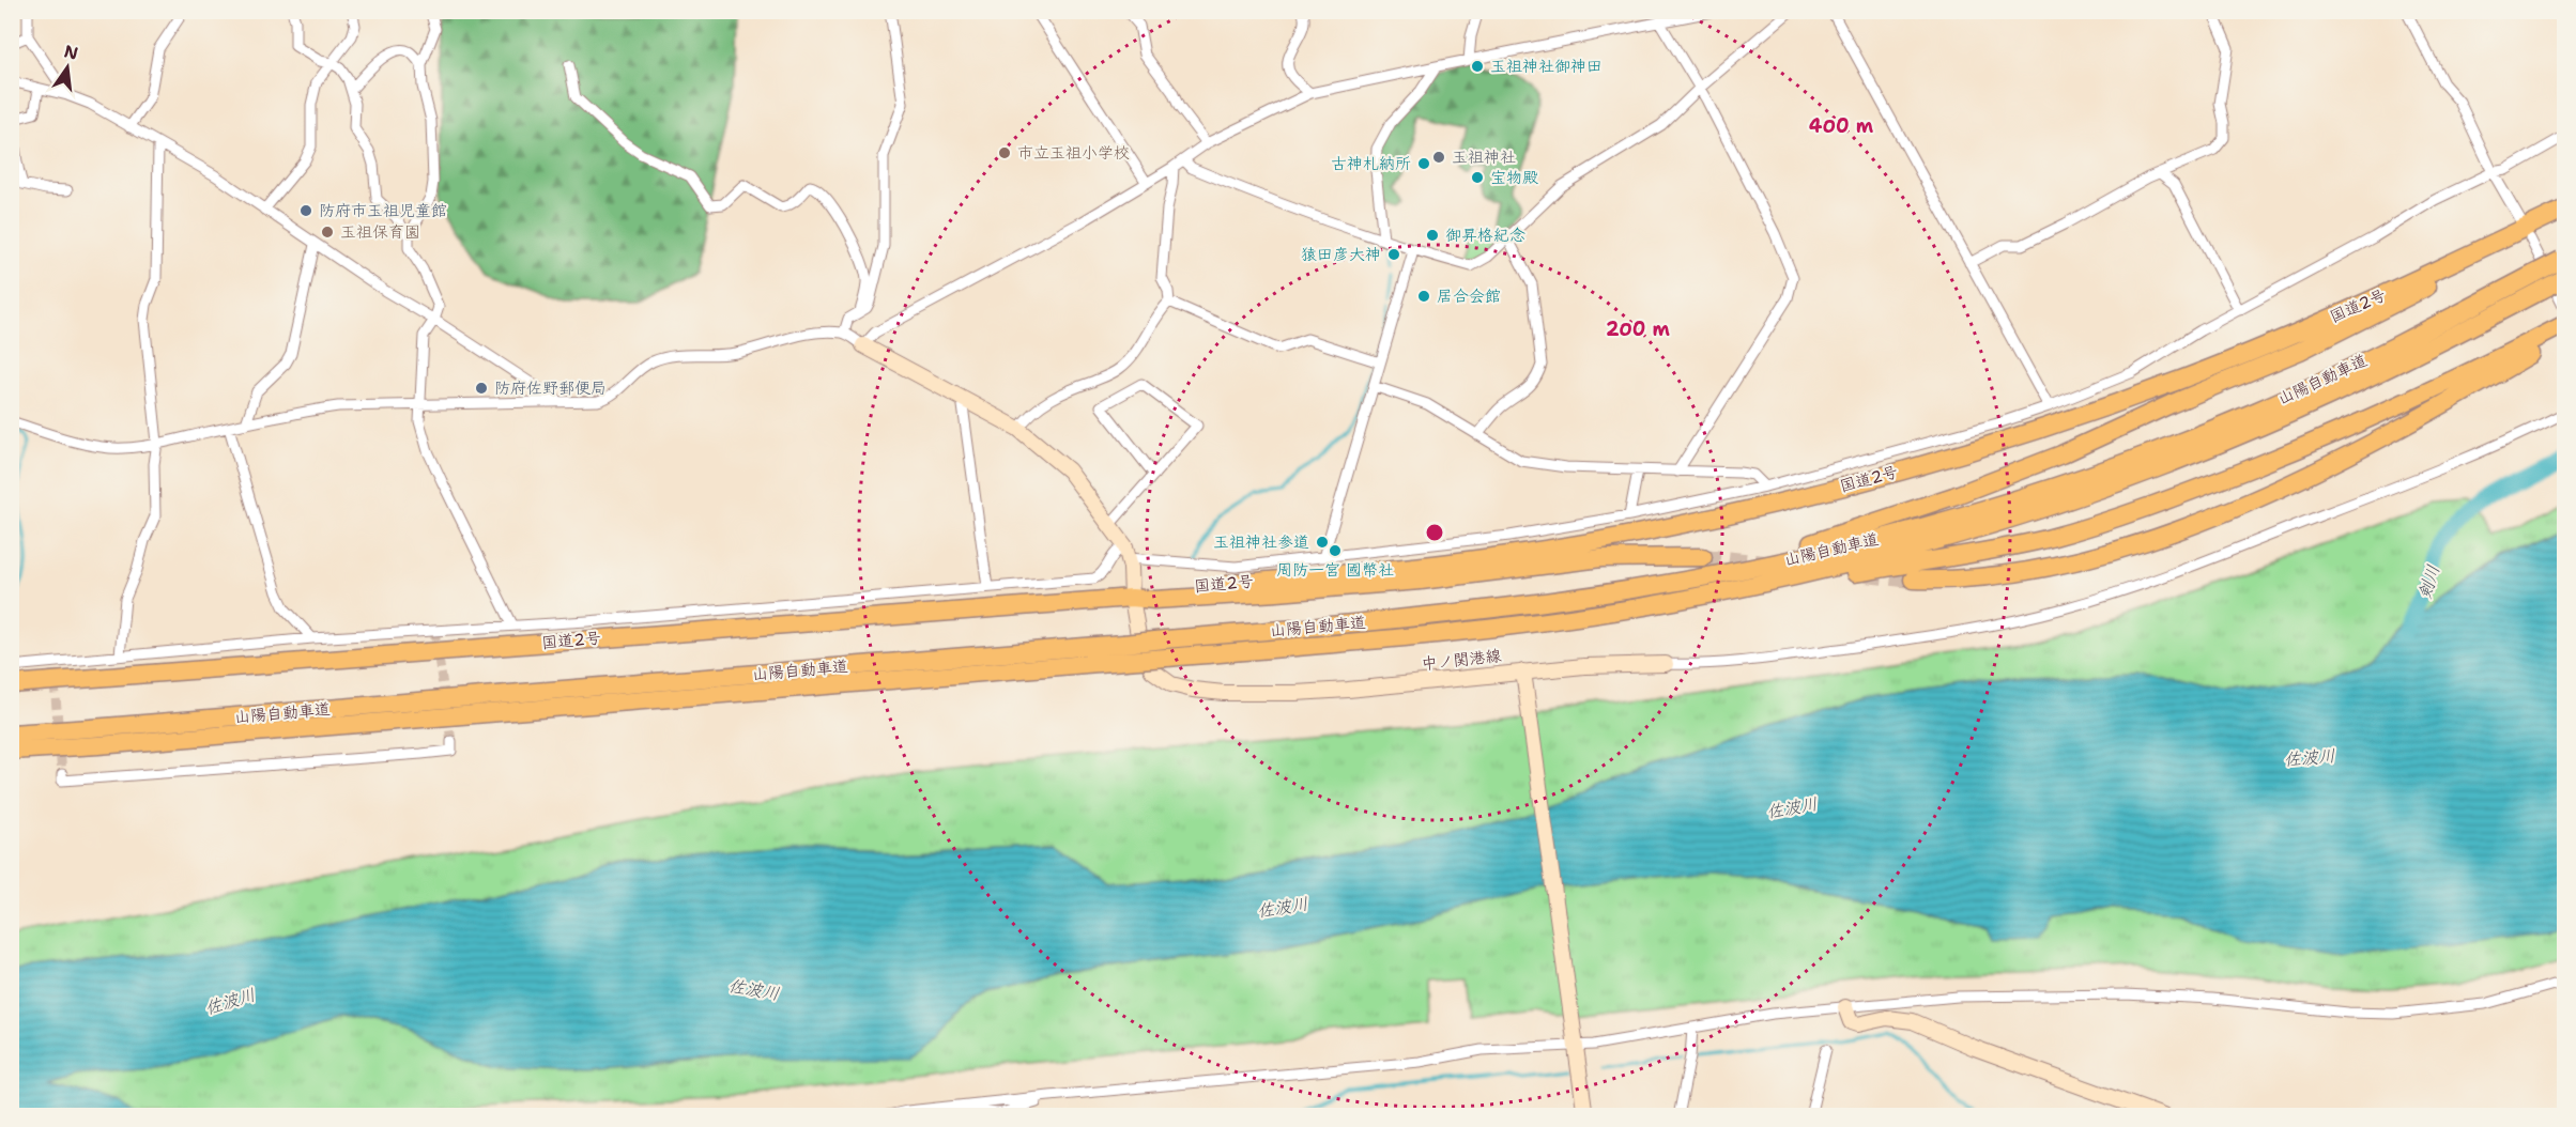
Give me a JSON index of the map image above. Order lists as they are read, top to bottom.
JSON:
{
  "streets": {
    "highway": ["国道2号", "山陽自動車道"],
    "main road": ["中ノ関港線"]
  },
  "crossings": [
    ["国道2号", "中ノ関港線"]
  ],
  "water": ["剣川", "佐波川"],
  "places": [
    "玉祖神社御神田",
    "市立玉祖小学校",
    "玉祖神社",
    "古神札納所",
    "宝物殿",
    "防府市玉祖児童館",
    "玉祖保育園",
    "御昇格紀念",
    "猿田彦大神",
    "居合会館",
    "防府佐野郵便局",
    "玉祖神社参道",
    "周防一宮 國幣社"
  ],
  "north": "top",
  "rings": ["400 m", "200 m"]
}
